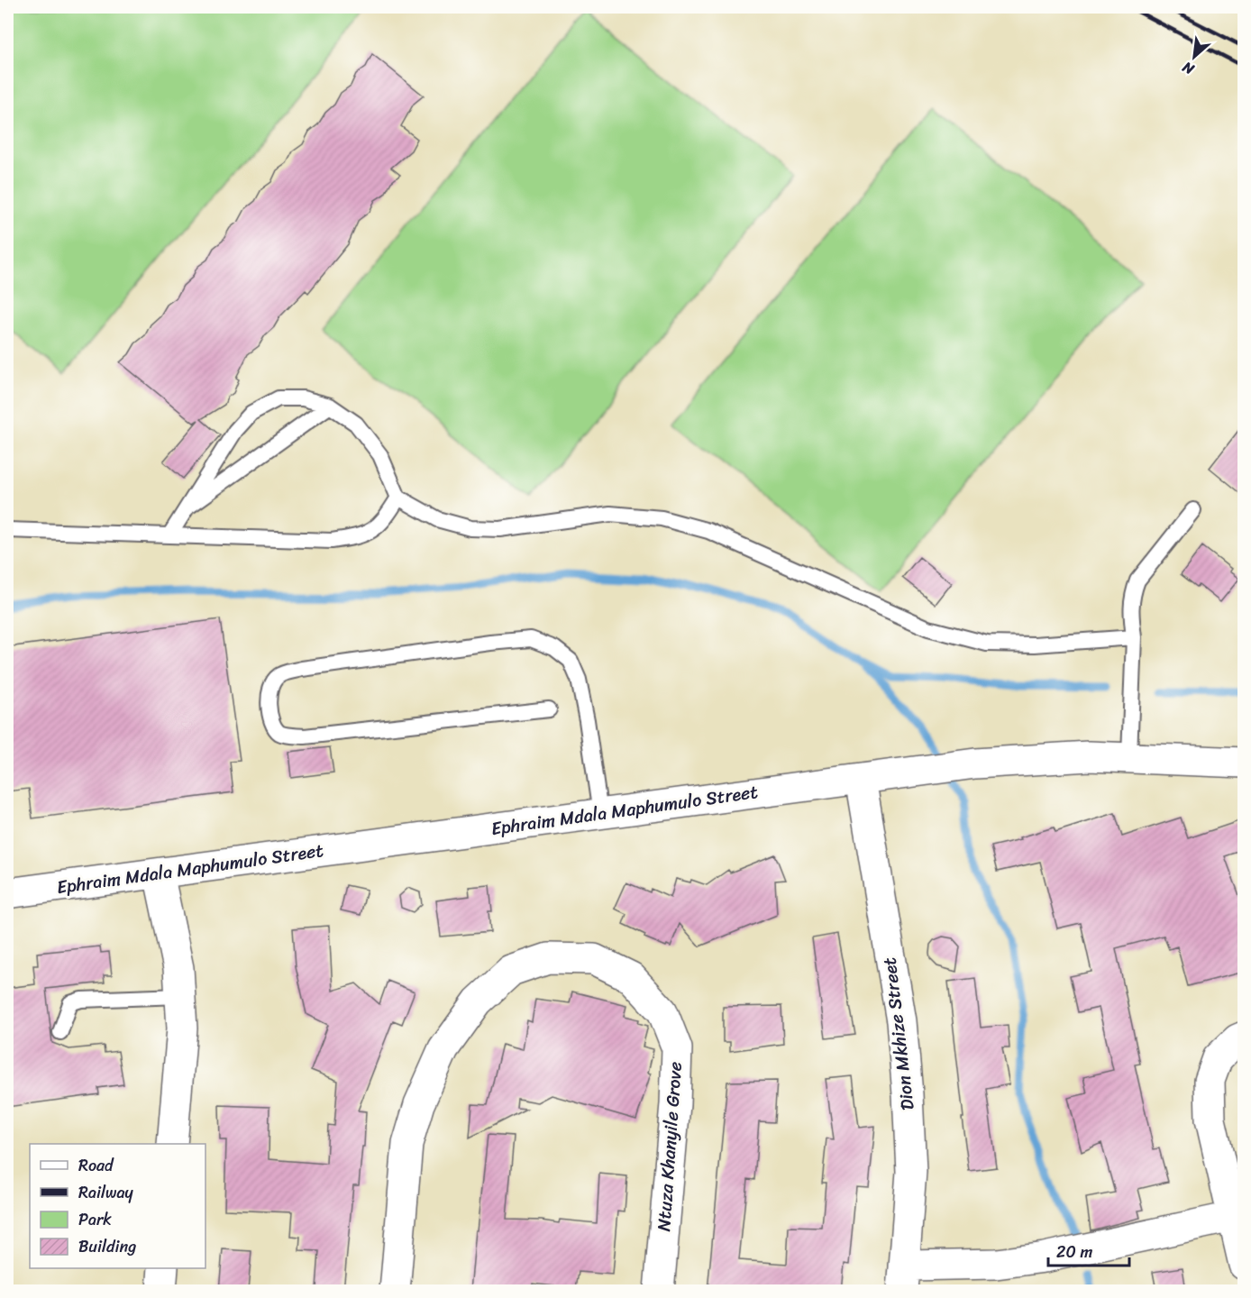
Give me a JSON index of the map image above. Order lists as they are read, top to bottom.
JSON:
{
  "streets": {
    "street": ["Ephraim Mdala Maphumulo Street", "Dion Mkhize Street", "Ntuza Khanyile Grove"]
  },
  "crossings": [
    ["Ephraim Mdala Maphumulo Street", "Dion Mkhize Street"]
  ],
  "legend": [
    "Road",
    "Railway",
    "Park",
    "Building"
  ],
  "scale_bar": "20 m",
  "north": "bottom left"
}
